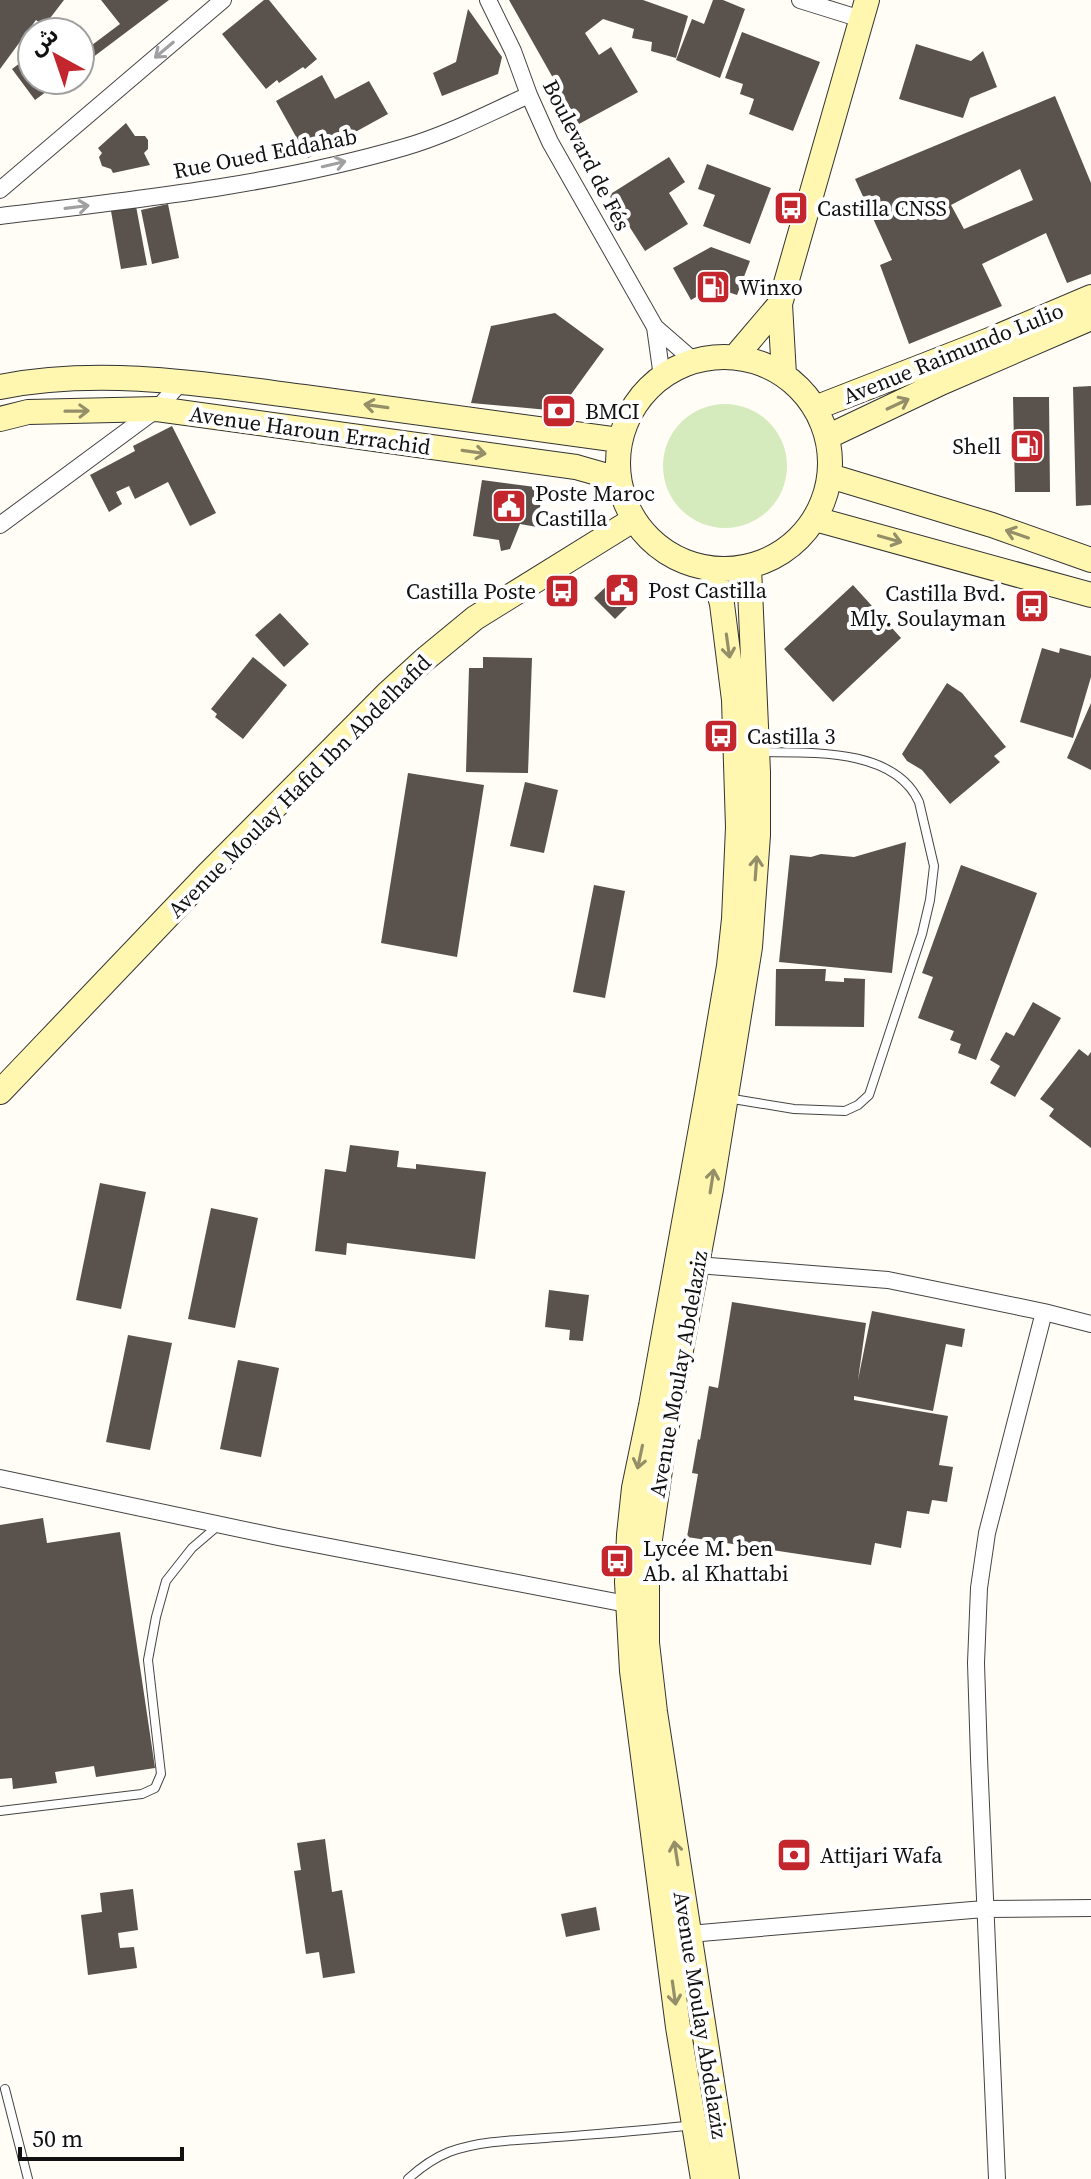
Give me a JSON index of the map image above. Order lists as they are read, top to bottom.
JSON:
{
  "streets": {
    "main road": [
      "Avenue Raimundo Lulio",
      "Avenue Haroun Errachid",
      "Avenue Moulay Hafid Ibn Abdelhafid",
      "Avenue Moulay Abdelaziz"
    ],
    "street": ["Rue Oued Eddahab", "Boulevard de Fés"]
  },
  "crossings": [
    ["Rue Oued Eddahab", "Boulevard de Fés"],
    ["Boulevard de Fés", "Avenue Raimundo Lulio"],
    ["Boulevard de Fés", "Avenue Haroun Errachid"],
    ["Boulevard de Fés", "Avenue Moulay Hafid Ibn Abdelhafid"],
    ["Boulevard de Fés", "Avenue Moulay Abdelaziz"],
    ["Avenue Raimundo Lulio", "Avenue Haroun Errachid"],
    ["Avenue Raimundo Lulio", "Avenue Moulay Hafid Ibn Abdelhafid"],
    ["Avenue Raimundo Lulio", "Avenue Moulay Abdelaziz"],
    ["Avenue Haroun Errachid", "Avenue Moulay Hafid Ibn Abdelhafid"],
    ["Avenue Haroun Errachid", "Avenue Moulay Abdelaziz"],
    ["Avenue Moulay Hafid Ibn Abdelhafid", "Avenue Moulay Abdelaziz"]
  ],
  "one_way": ["Rue Oued Eddahab"],
  "places": {
    "bus stop": [
      "Castilla CNSS",
      "Castilla Poste",
      "Castilla Bvd. Mly. Soulayman",
      "Castilla 3",
      "Lycée M. ben Ab. al Khattabi"
    ],
    "fuel station": ["Winxo", "Shell"],
    "bank": ["BMCI", "Attijari Wafa"],
    "public building": ["Poste Maroc Castilla", "Post Castilla"]
  },
  "scale_bar": "50 m",
  "north": "top left"
}
